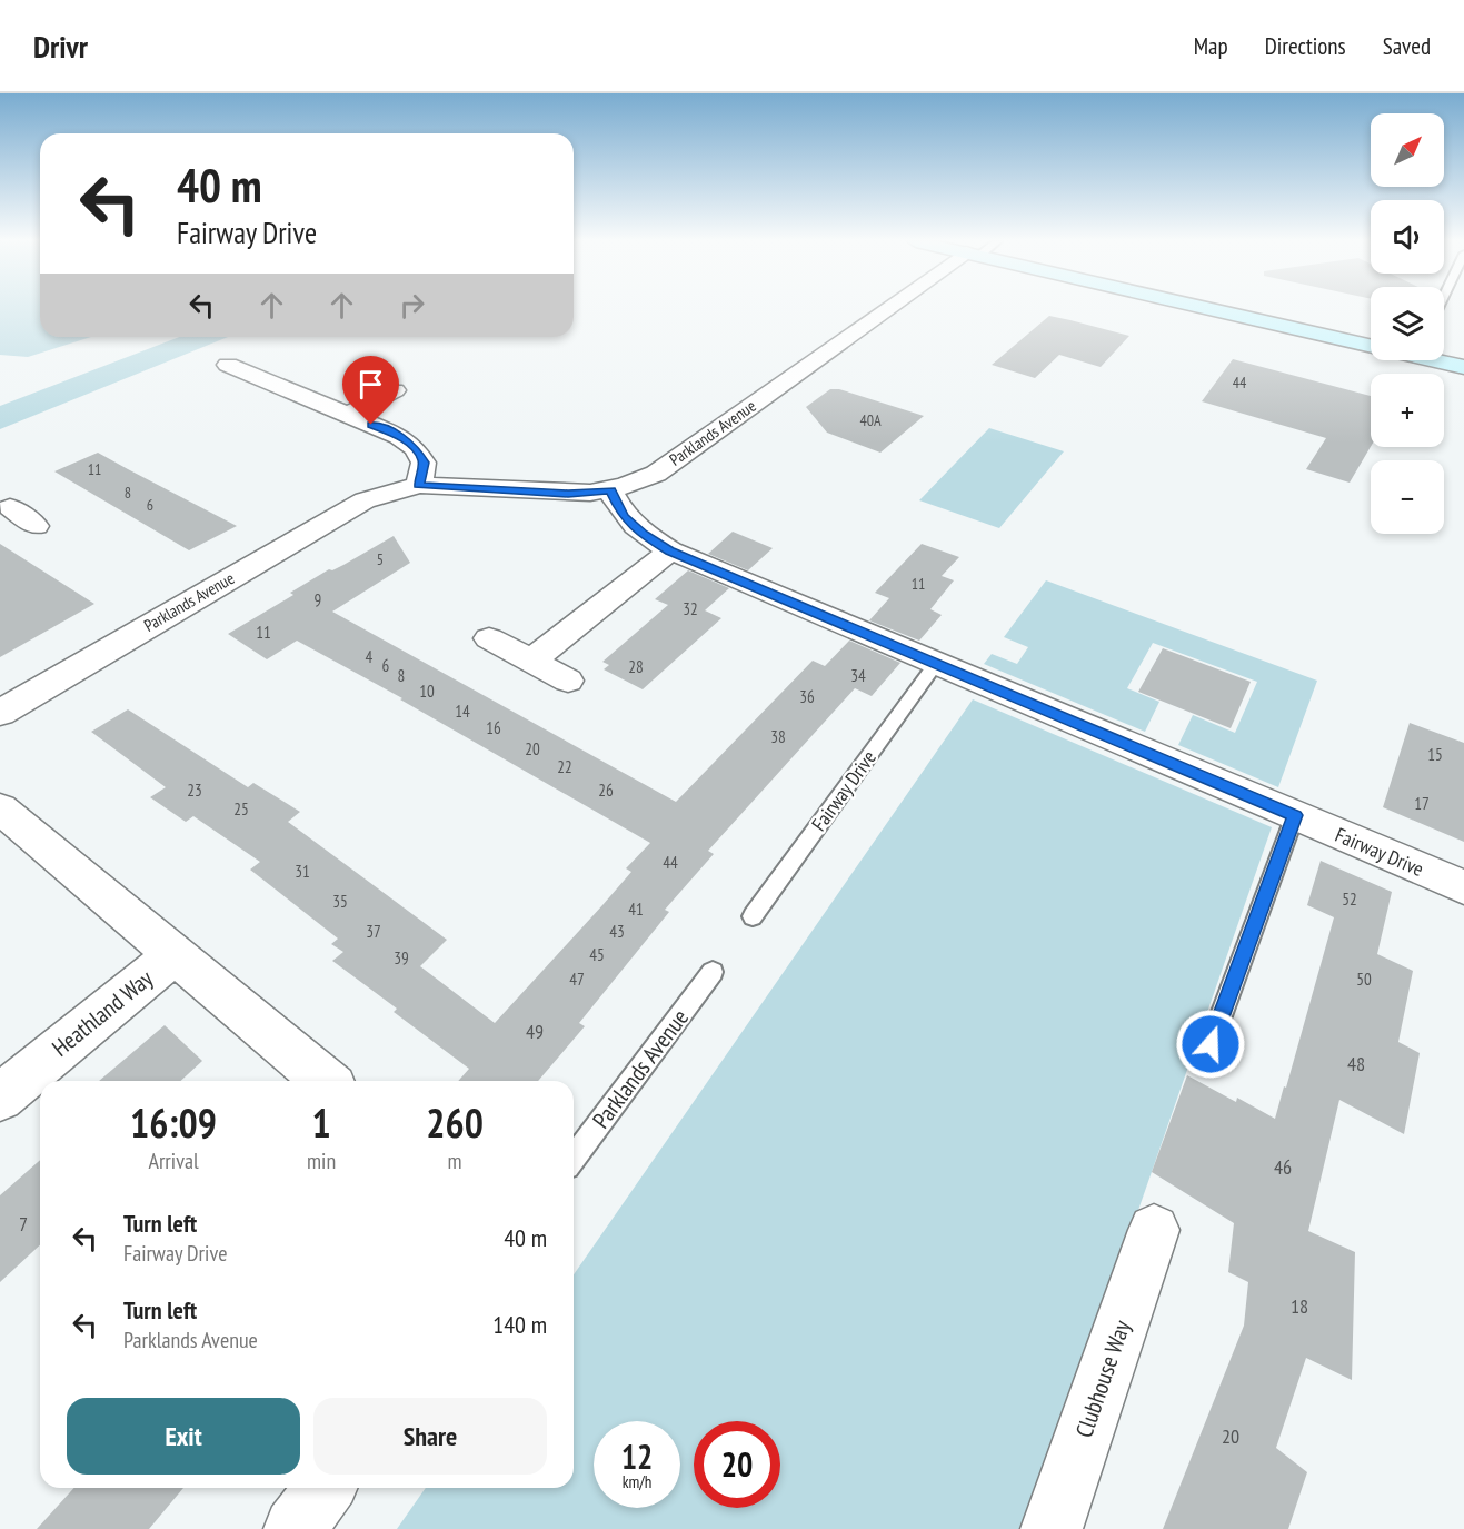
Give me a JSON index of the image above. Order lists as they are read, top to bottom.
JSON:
{
  "streets": {
    "street": [
      "Parklands Avenue",
      "Fairway Drive",
      "Heathland Way",
      "Clubhouse Way"
    ]
  },
  "crossings": [
    ["Parklands Avenue", "Fairway Drive"]
  ],
  "house_numbers": [
    "44",
    "40A",
    "11",
    "8",
    "6",
    "5",
    "11",
    "9",
    "32",
    "11",
    "4",
    "6",
    "28",
    "8",
    "34",
    "10",
    "36",
    "14",
    "16",
    "38",
    "20",
    "15",
    "22",
    "23",
    "26",
    "17",
    "25",
    "44",
    "31",
    "52",
    "35",
    "41",
    "37",
    "43",
    "45",
    "39",
    "47",
    "50",
    "49",
    "48",
    "46",
    "7",
    "18",
    "20"
  ],
  "north": "top right",
  "page": {
    "header": "Drivr",
    "nav": ["Map", "Directions", "Saved"],
    "map_buttons": ["+", "−"],
    "turn": ["40 m", "Fairway Drive"],
    "eta": [
      "16:09",
      "Arrival",
      "1",
      "min",
      "260",
      "m"
    ],
    "list": [
      {
        "name": "Turn left",
        "note": "Fairway Drive",
        "value": "40 m"
      },
      {
        "name": "Turn left",
        "note": "Parklands Avenue",
        "value": "140 m"
      }
    ],
    "buttons": ["Exit", "Share"],
    "speed": "12 km/h",
    "limit": "20"
  }
}
